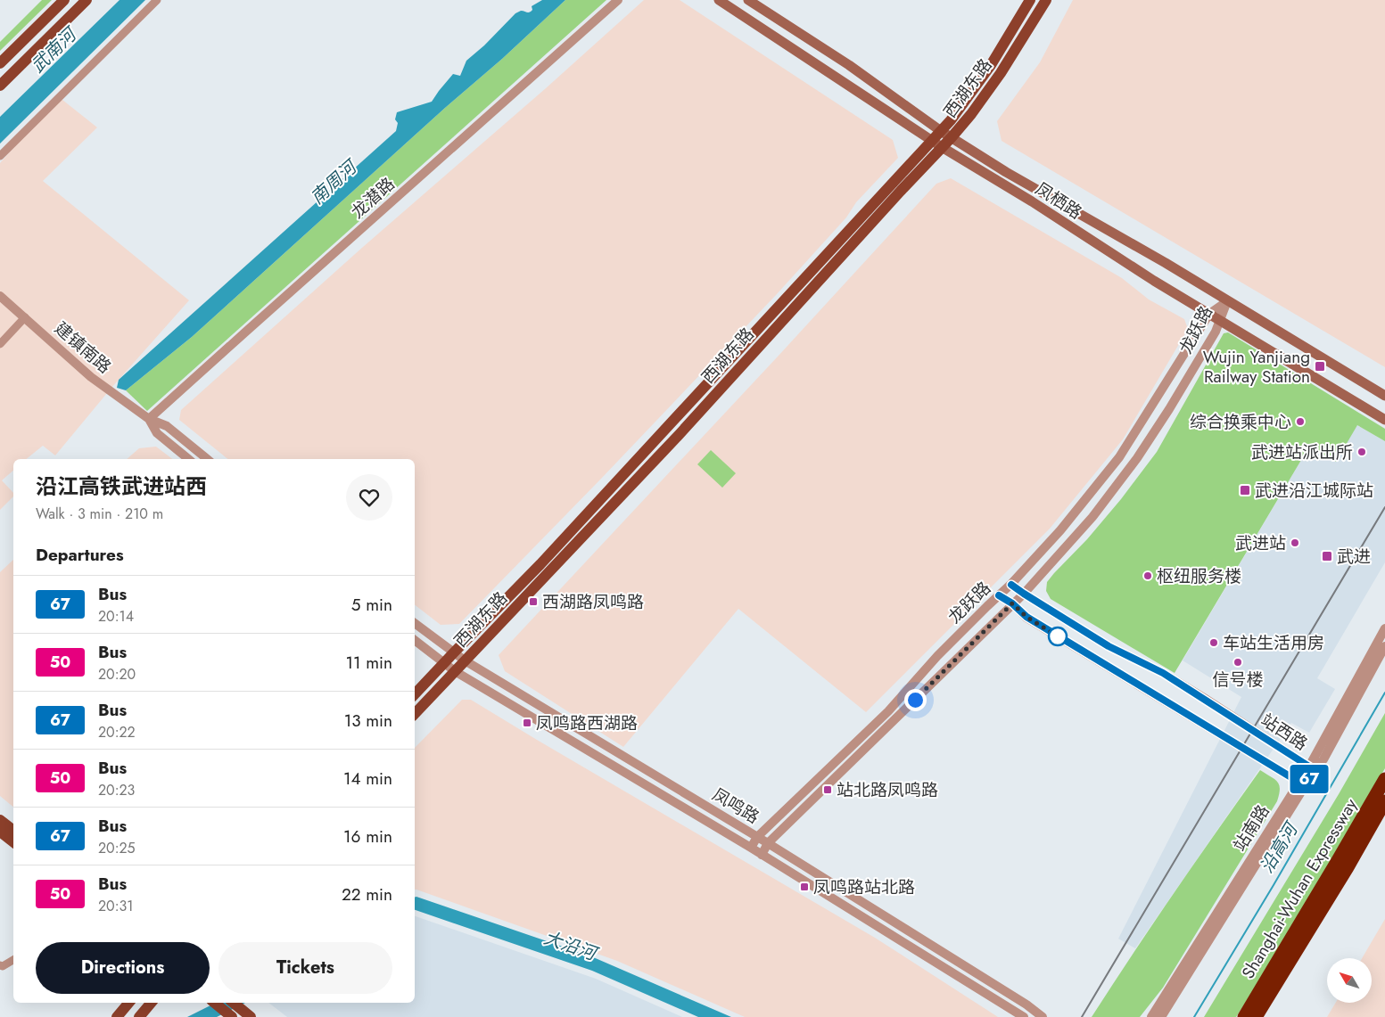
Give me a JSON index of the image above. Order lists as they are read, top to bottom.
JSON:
{
  "streets": {
    "highway": ["Shanghai-Wuhan Expressway"],
    "main road": ["西湖东路", "凤栖路"],
    "street": [
      "龙潜路",
      "龙跃路",
      "建镇南路",
      "站西路",
      "凤鸣路",
      "站南路"
    ]
  },
  "crossings": [
    ["西湖东路", "凤栖路"],
    ["西湖东路", "凤鸣路"],
    ["龙潜路", "建镇南路"],
    ["凤栖路", "龙跃路"],
    ["龙跃路", "站西路"],
    ["龙跃路", "凤鸣路"],
    ["站西路", "站南路"]
  ],
  "water": [
    "武南河",
    "南周河",
    "沿高河",
    "大沿河"
  ],
  "places": {
    "transit": [
      "Wujin Yanjiang Railway Station",
      "武进沿江城际站",
      "武进",
      "西湖路凤鸣路",
      "凤鸣路西湖路",
      "站北路凤鸣路",
      "凤鸣路站北路"
    ],
    "other": [
      "综合换乘中心",
      "武进站派出所",
      "武进站",
      "枢纽服务楼",
      "车站生活用房",
      "信号楼"
    ]
  },
  "lines": ["bus line 67"],
  "north": "top left",
  "page": {
    "on_map": "67",
    "heading": [
      ["沿江高铁武进站西", "Walk · 3 min · 210 m"],
      "Departures"
    ],
    "list": [
      {
        "mark": "67",
        "name": "Bus",
        "note": "20:14",
        "value": "5 min"
      },
      {
        "mark": "50",
        "name": "Bus",
        "note": "20:20",
        "value": "11 min"
      },
      {
        "mark": "67",
        "name": "Bus",
        "note": "20:22",
        "value": "13 min"
      },
      {
        "mark": "50",
        "name": "Bus",
        "note": "20:23",
        "value": "14 min"
      },
      {
        "mark": "67",
        "name": "Bus",
        "note": "20:25",
        "value": "16 min"
      },
      {
        "mark": "50",
        "name": "Bus",
        "note": "20:31",
        "value": "22 min"
      }
    ],
    "buttons": ["Directions", "Tickets"]
  }
}
